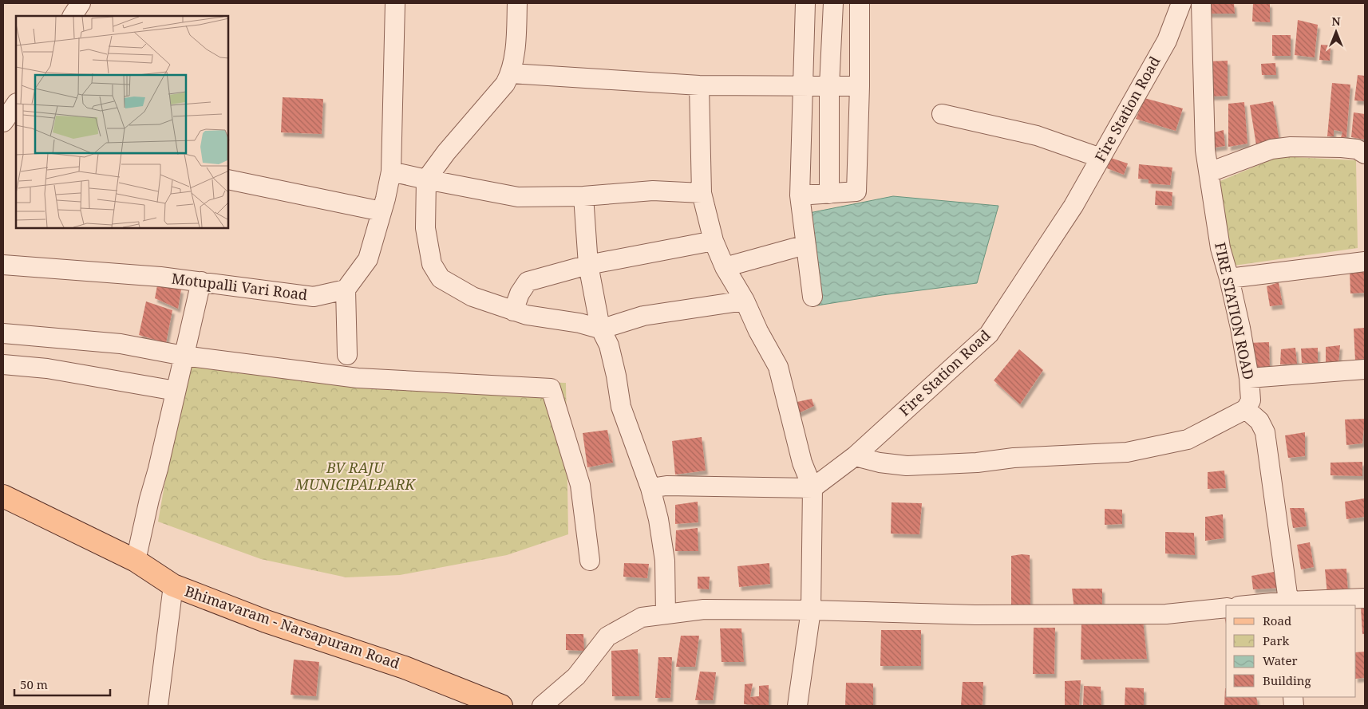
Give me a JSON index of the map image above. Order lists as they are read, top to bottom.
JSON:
{
  "streets": {
    "main road": ["Bhimavaram - Narsapuram Road"],
    "street": ["Fire Station Road", "Motupalli Vari Road", "FIRE STATION ROAD"]
  },
  "parks": ["BV RAJU MUNICIPALPARK"],
  "legend": [
    "Road",
    "Park",
    "Water",
    "Building"
  ],
  "scale_bar": "50 m",
  "north": "top"
}
